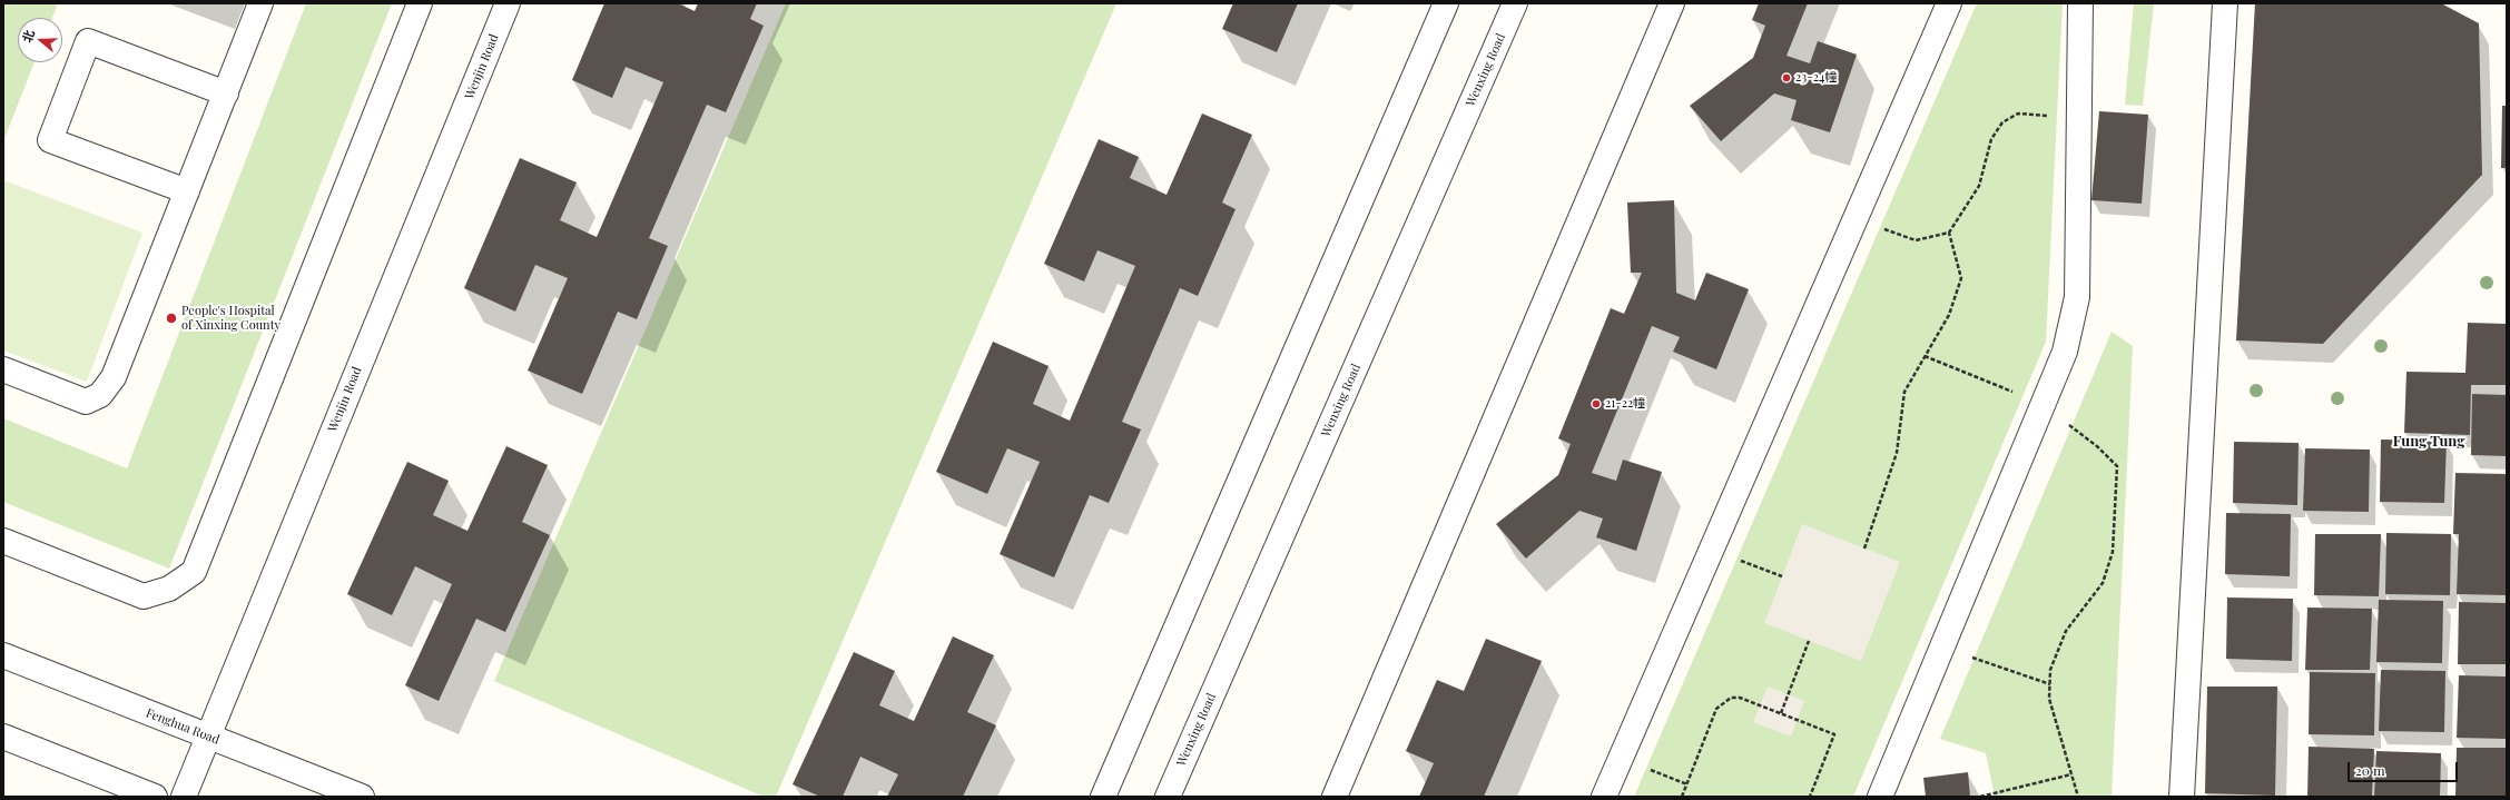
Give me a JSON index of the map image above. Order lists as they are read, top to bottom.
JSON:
{
  "streets": {
    "street": ["Wenjin Road", "Wenxing Road", "Fenghua Road"]
  },
  "crossings": [
    ["Wenjin Road", "Fenghua Road"]
  ],
  "districts": ["Fung Tung"],
  "places": ["23-24幢", "People's Hospital of Xinxing County", "21-22幢"],
  "scale_bar": "20 m",
  "north": "left"
}
